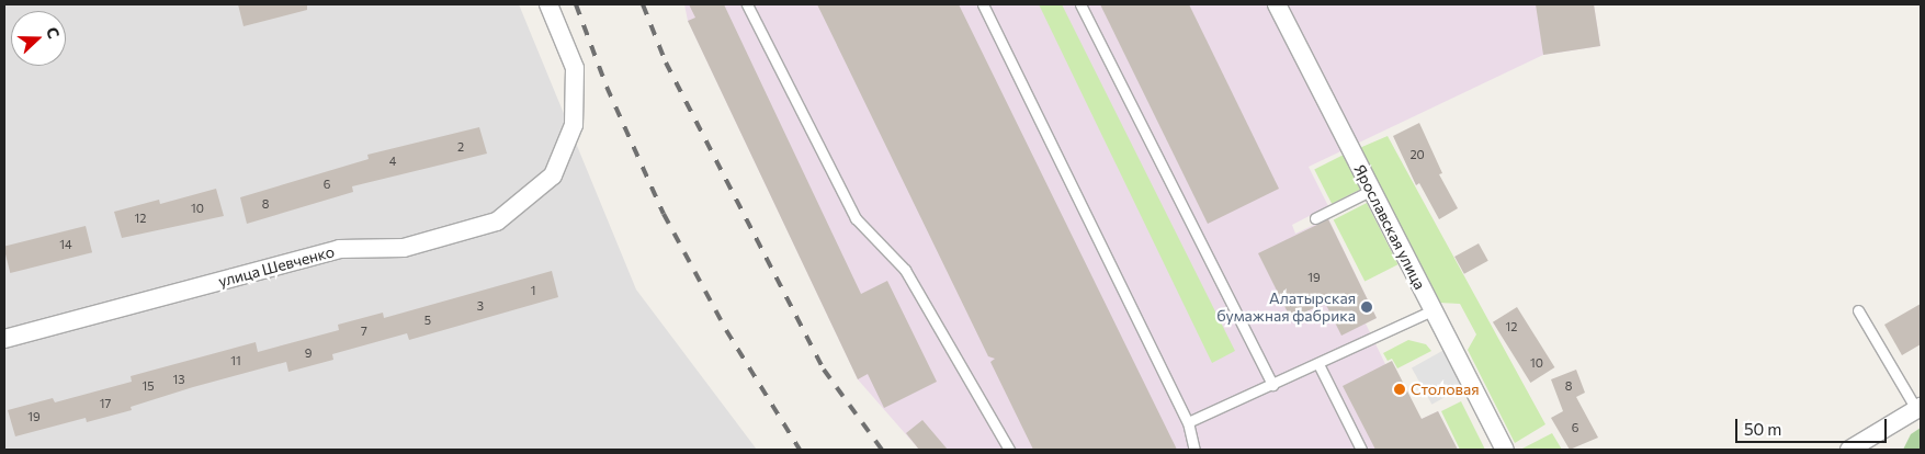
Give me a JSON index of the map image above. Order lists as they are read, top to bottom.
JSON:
{
  "streets": {
    "street": ["Ярославская улица", "улица Шевченко"]
  },
  "places": ["Алатырская бумажная фабрика", "Столовая"],
  "house_numbers": [
    "2",
    "20",
    "4",
    "6",
    "8",
    "10",
    "12",
    "14",
    "19",
    "1",
    "3",
    "5",
    "12",
    "7",
    "9",
    "11",
    "10",
    "13",
    "15",
    "8",
    "17",
    "19",
    "6"
  ],
  "scale_bar": "50 m",
  "north": "right"
}
